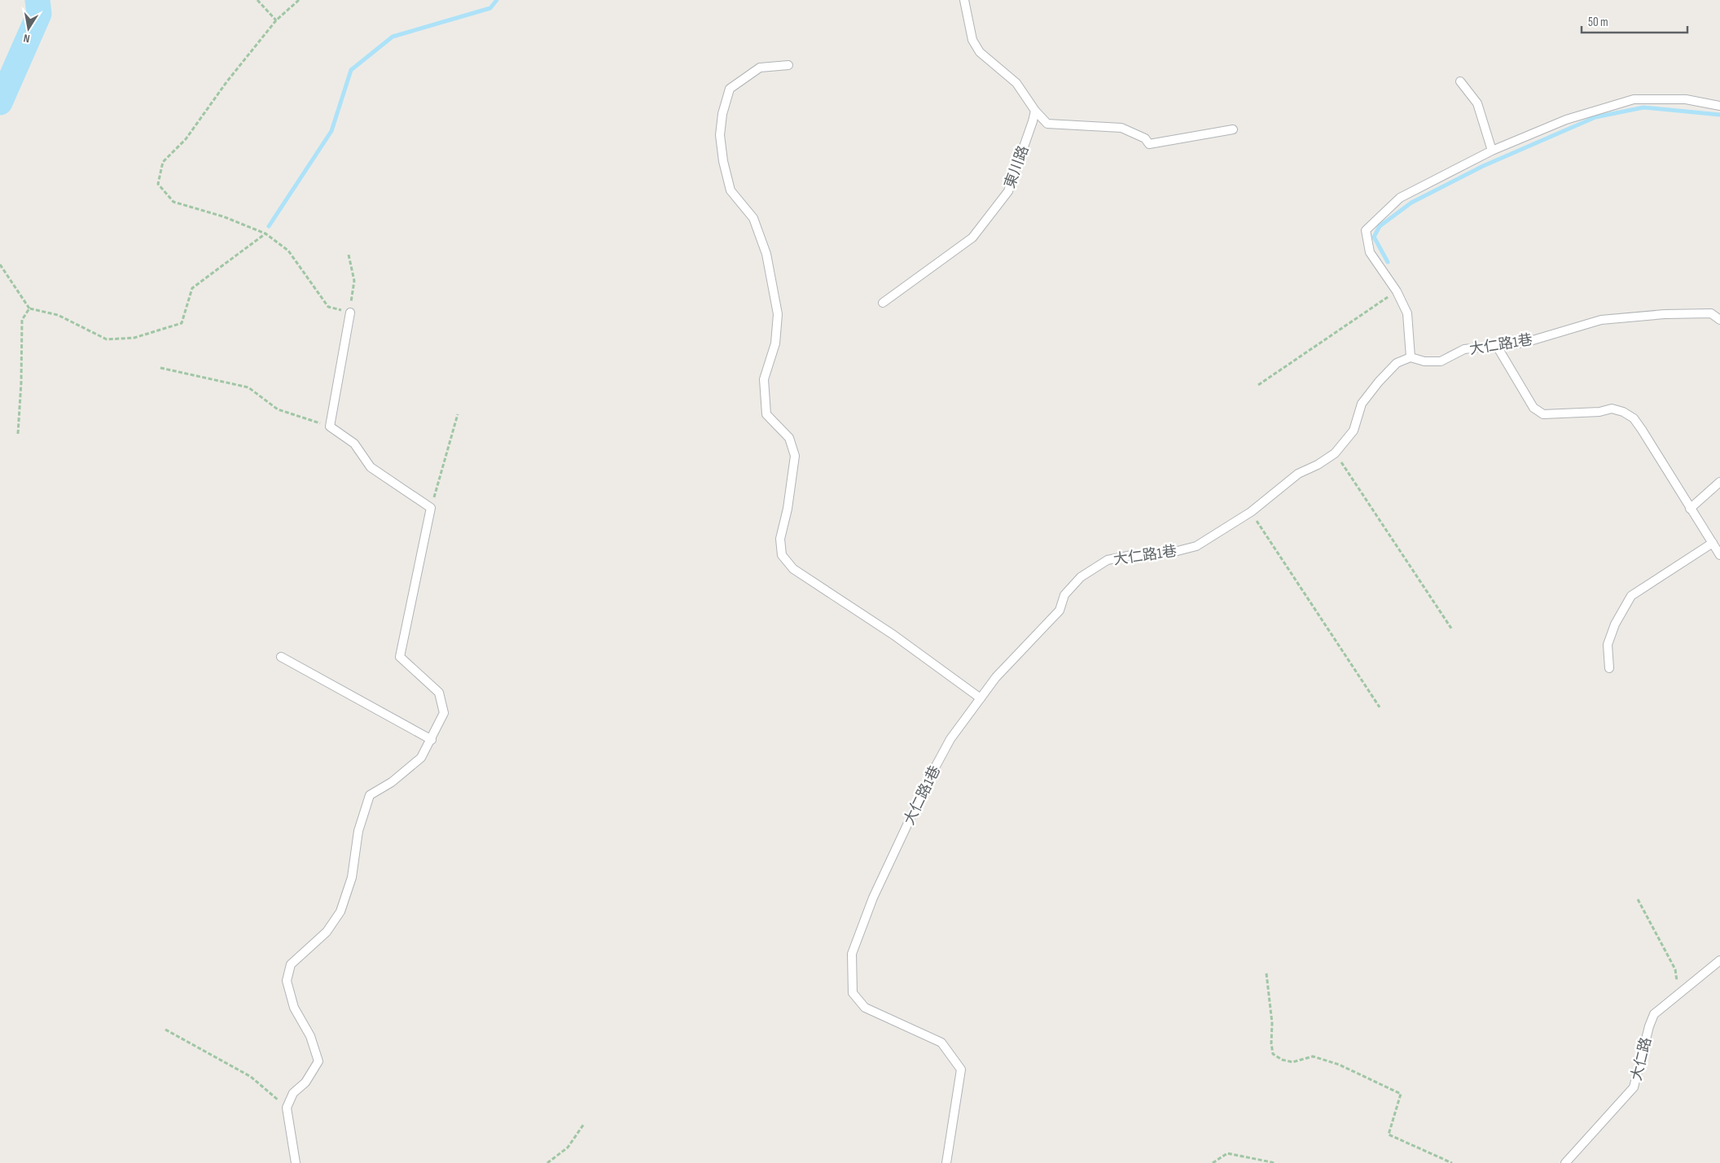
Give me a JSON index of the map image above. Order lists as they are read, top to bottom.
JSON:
{
  "streets": {
    "lane": ["東川路", "大仁路1巷", "大仁路"]
  },
  "scale_bar": "50 m",
  "north": "bottom"
}
